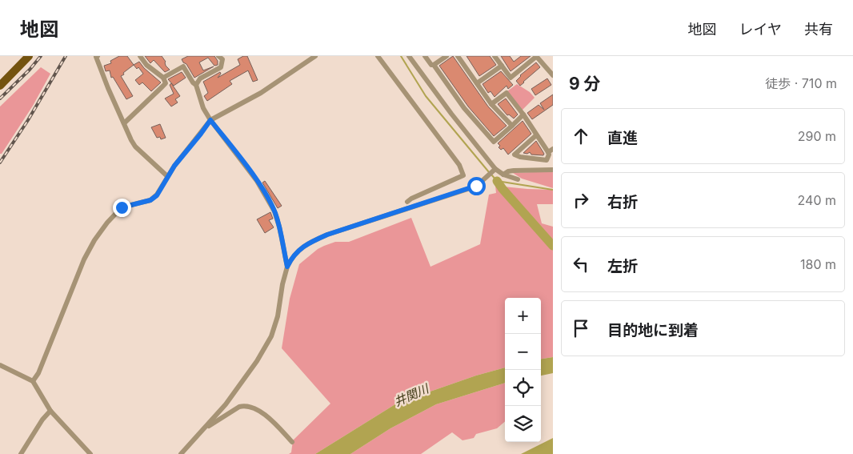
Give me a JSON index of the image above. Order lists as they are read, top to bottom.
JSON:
{
  "water": ["井関川"],
  "page": {
    "header": "地図",
    "nav": ["地図", "レイヤ", "共有"],
    "heading": ["9 分", "徒歩 · 710 m"],
    "list": [
      ["直進", "290 m"],
      ["右折", "240 m"],
      ["左折", "180 m"],
      "目的地に到着"
    ],
    "map_buttons": ["+", "−"]
  }
}
